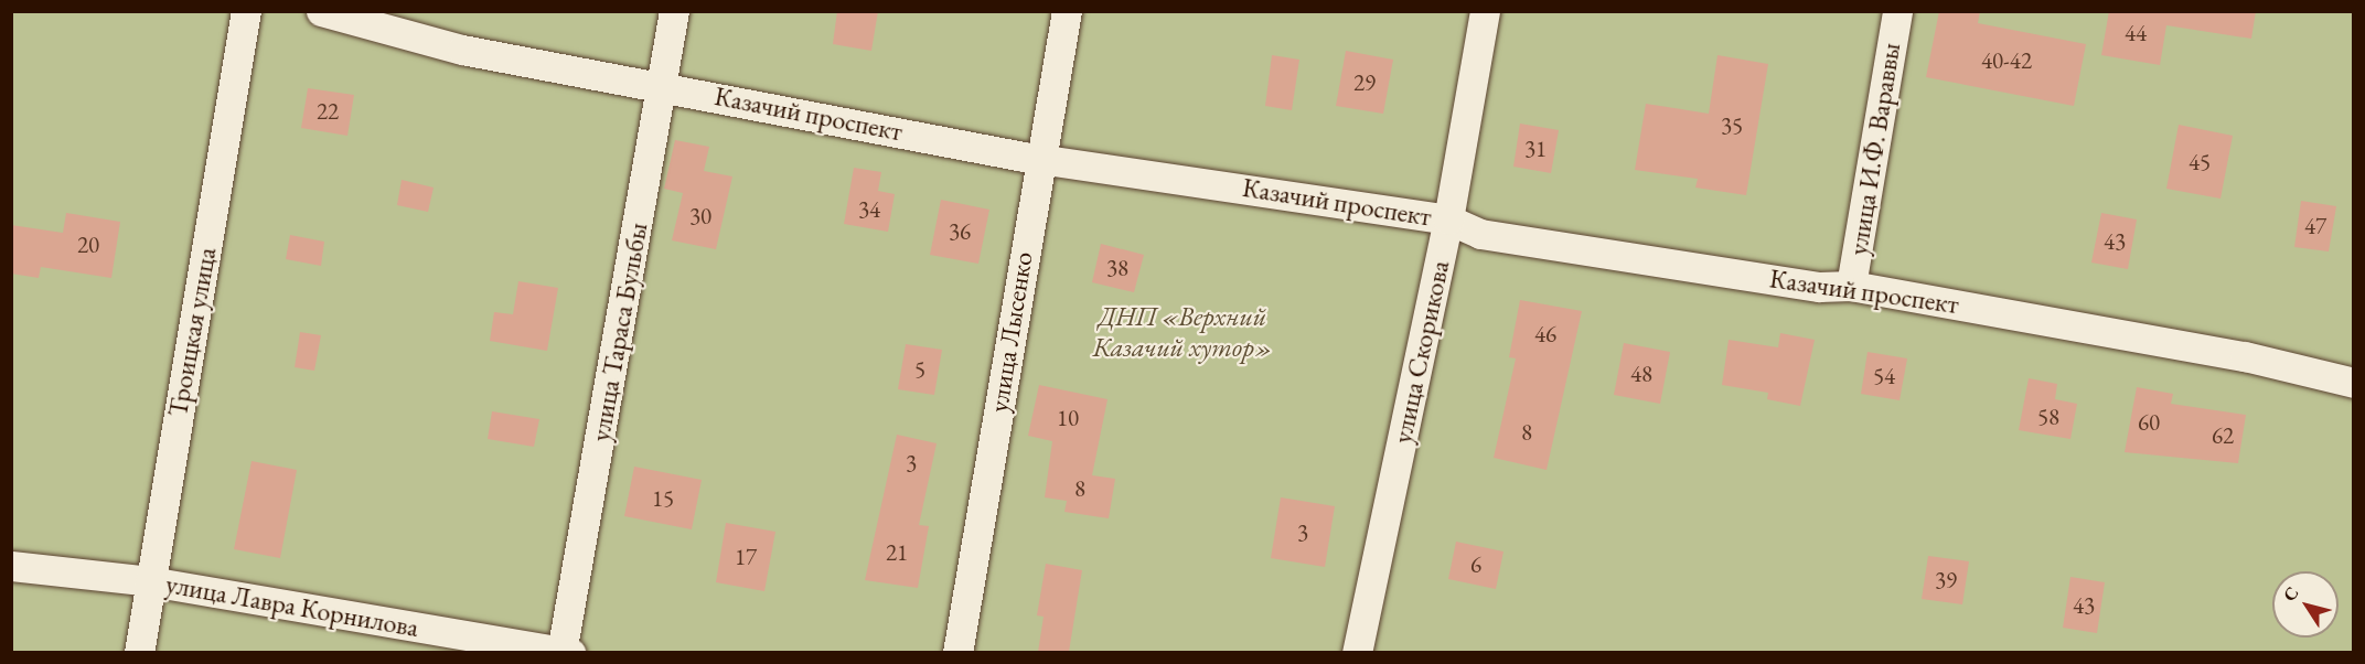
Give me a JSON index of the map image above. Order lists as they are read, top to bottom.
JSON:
{
  "streets": {
    "street": [
      "Казачий проспект",
      "улица И.Ф. Вараввы",
      "Троицкая улица",
      "улица Тараса Бульбы",
      "улица Лысенко",
      "улица Скорикова",
      "улица Лавра Корнилова"
    ]
  },
  "crossings": [
    ["Казачий проспект", "улица И.Ф. Вараввы"],
    ["Казачий проспект", "улица Тараса Бульбы"],
    ["Казачий проспект", "улица Лысенко"],
    ["Казачий проспект", "улица Скорикова"],
    ["Троицкая улица", "улица Лавра Корнилова"],
    ["улица Тараса Бульбы", "улица Лавра Корнилова"]
  ],
  "parks": ["ДНП «Верхний Казачий хутор»"],
  "house_numbers": [
    "44",
    "40-42",
    "29",
    "22",
    "35",
    "31",
    "45",
    "34",
    "30",
    "47",
    "36",
    "43",
    "20",
    "38",
    "46",
    "5",
    "48",
    "54",
    "58",
    "10",
    "60",
    "8",
    "62",
    "3",
    "8",
    "15",
    "3",
    "21",
    "17",
    "6",
    "39",
    "43"
  ],
  "north": "top left"
}
